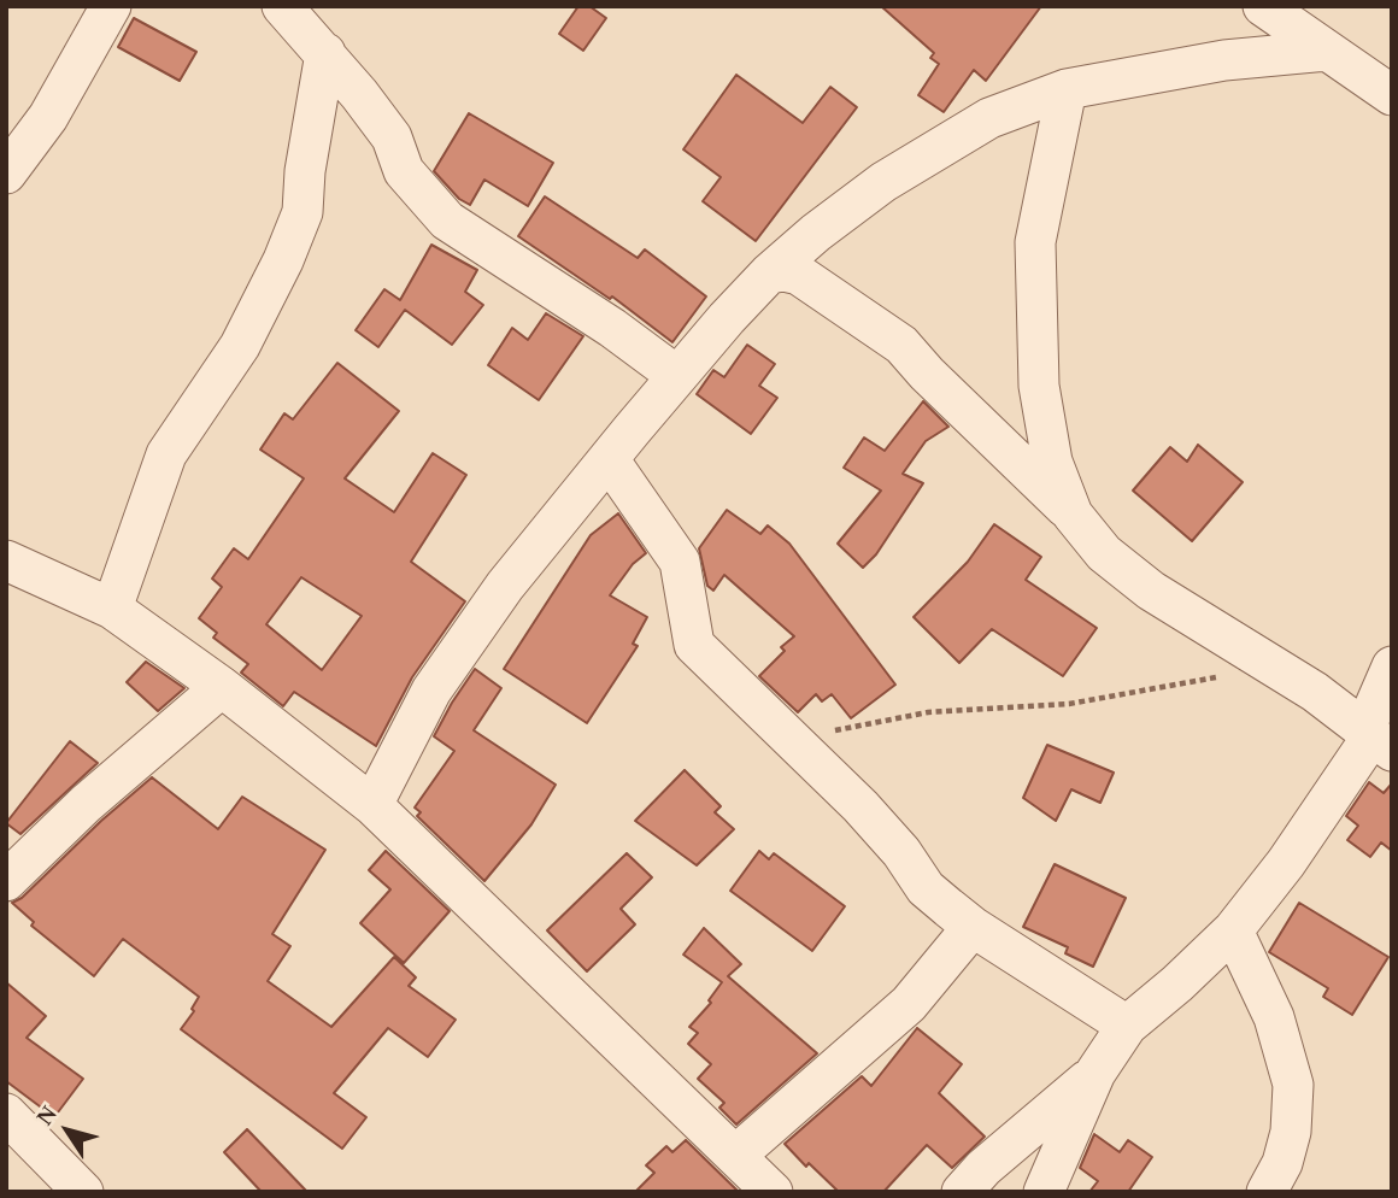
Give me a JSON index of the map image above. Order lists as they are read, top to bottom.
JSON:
{
  "north": "top left"
}
